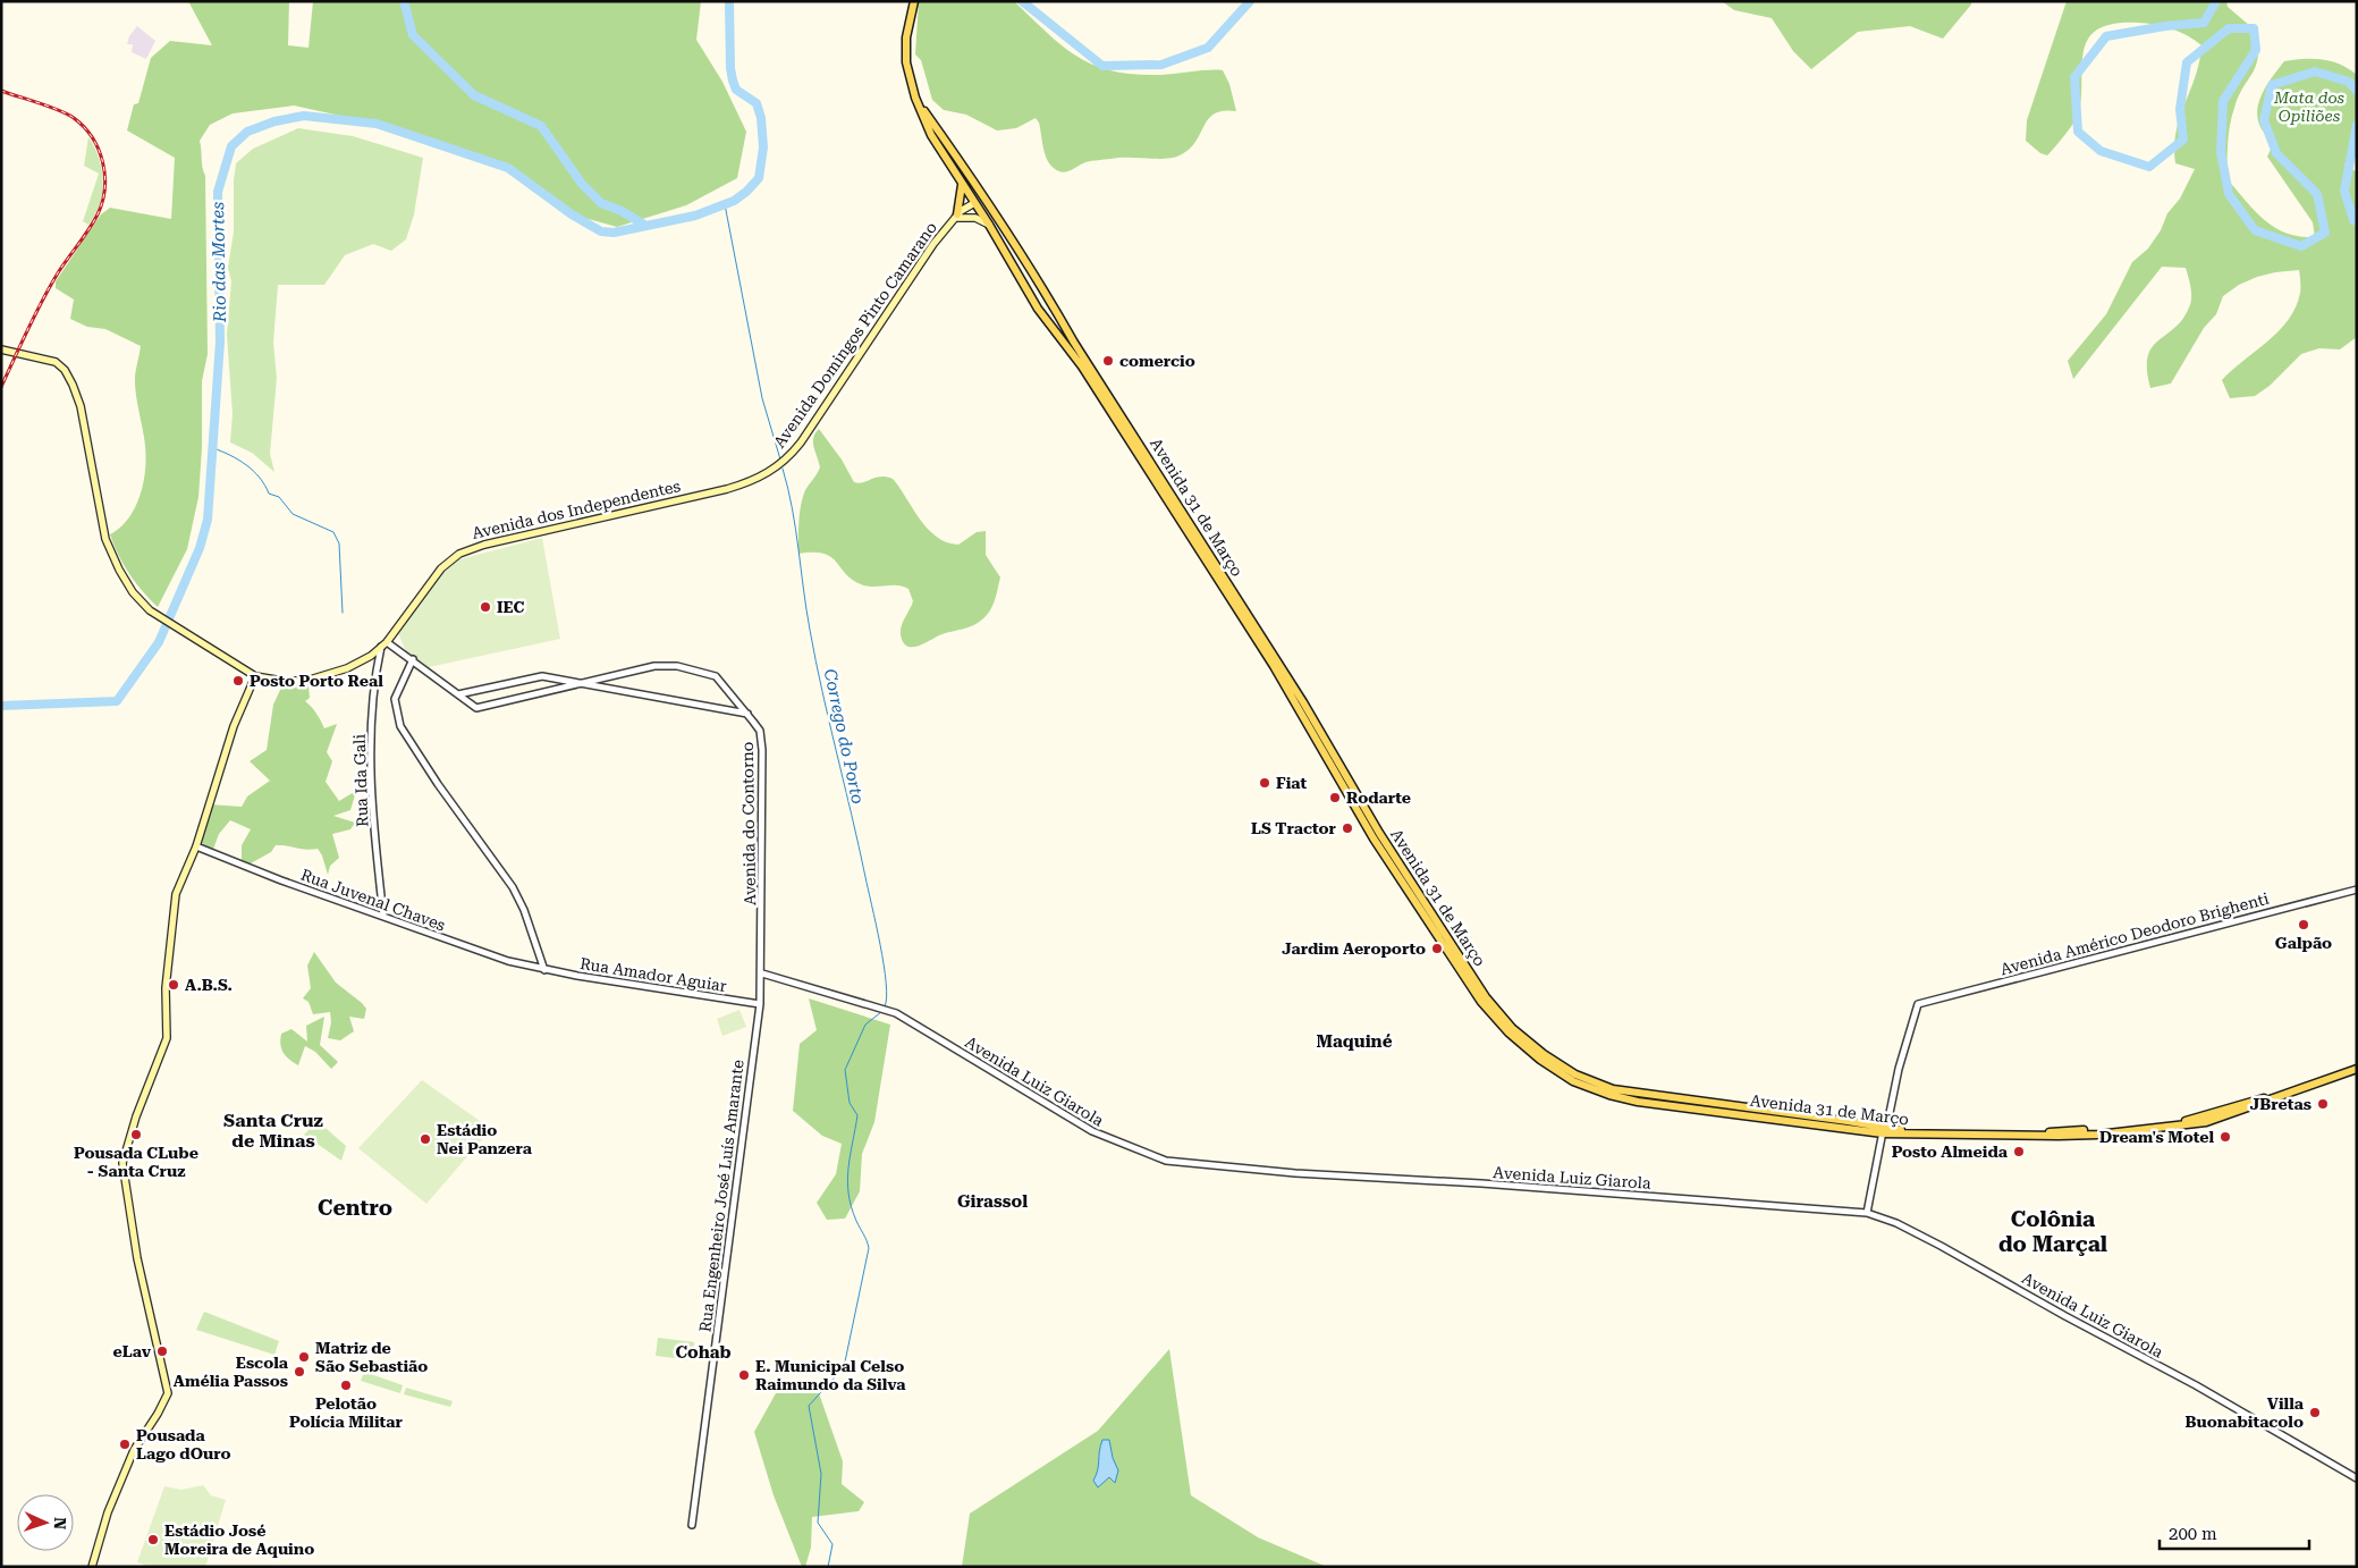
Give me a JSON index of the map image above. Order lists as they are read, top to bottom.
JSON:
{
  "streets": {
    "main road": ["Avenida Domingos Pinto Camarano", "Avenida 31 de Março", "Avenida dos Independentes"],
    "street": [
      "Rua Ida Gali",
      "Avenida do Contorno",
      "Rua Juvenal Chaves",
      "Avenida Américo Deodoro Brighenti",
      "Rua Amador Aguiar",
      "Avenida Luiz Giarola",
      "Rua Engenheiro José Luís Amarante"
    ]
  },
  "crossings": [
    ["Avenida Domingos Pinto Camarano", "Avenida 31 de Março"],
    ["Avenida Domingos Pinto Camarano", "Avenida dos Independentes"],
    ["Avenida 31 de Março", "Avenida Américo Deodoro Brighenti"],
    ["Avenida dos Independentes", "Rua Ida Gali"],
    ["Rua Ida Gali", "Rua Juvenal Chaves"],
    ["Avenida do Contorno", "Rua Amador Aguiar"],
    ["Avenida do Contorno", "Avenida Luiz Giarola"],
    ["Avenida do Contorno", "Rua Engenheiro José Luís Amarante"],
    ["Rua Juvenal Chaves", "Rua Amador Aguiar"],
    ["Rua Amador Aguiar", "Rua Engenheiro José Luís Amarante"]
  ],
  "districts": [
    "Maquiné",
    "Santa Cruz de Minas",
    "Girassol",
    "Centro",
    "Colônia do Marçal",
    "Cohab"
  ],
  "water": ["Rio das Mortes", "Corrego do Porto"],
  "parks": ["Mata dos Opiliões"],
  "places": [
    "comercio",
    "IEC",
    "Posto Porto Real",
    "Fiat",
    "Rodarte",
    "LS Tractor",
    "Galpão",
    "Jardim Aeroporto",
    "A.B.S.",
    "JBretas",
    "Pousada CLube - Santa Cruz",
    "Dream's Motel",
    "Estádio Nei Panzera",
    "Posto Almeida",
    "eLav",
    "Matriz de São Sebastião",
    "Escola Amélia Passos",
    "E. Municipal Celso Raimundo da Silva",
    "Pelotão Polícia Militar",
    "Villa Buonabitacolo",
    "Pousada Lago dOuro",
    "Estádio José Moreira de Aquino"
  ],
  "scale_bar": "200 m",
  "north": "right"
}
